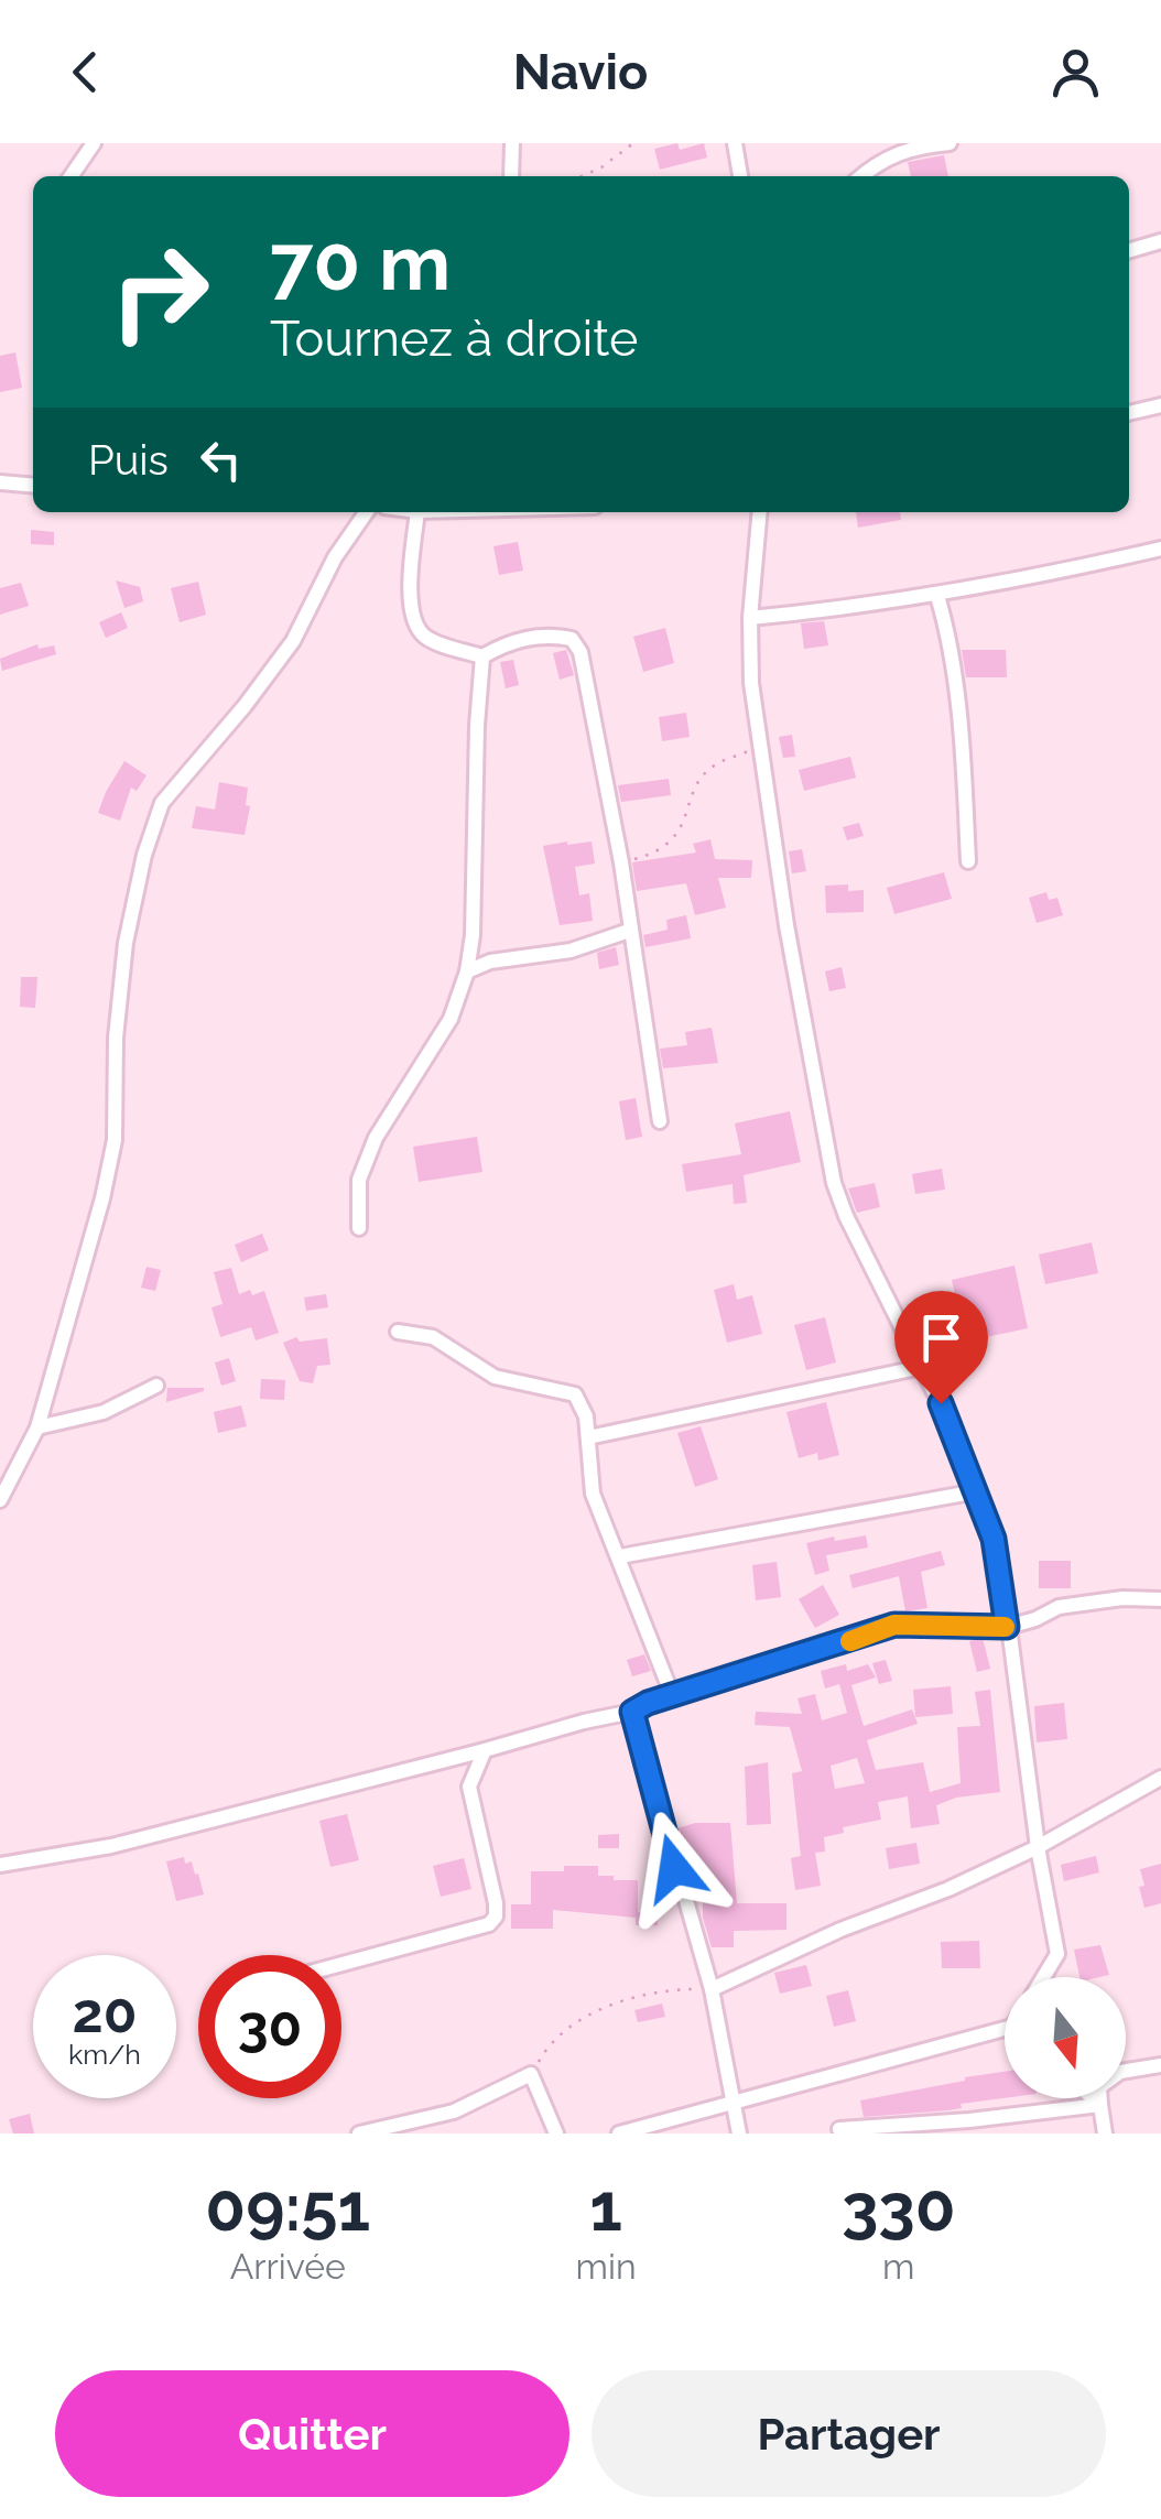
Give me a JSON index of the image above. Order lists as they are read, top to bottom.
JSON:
{
  "north": "bottom",
  "page": {
    "header": "Navio",
    "turn": ["70 m", "Tournez à droite"],
    "then": "Puis",
    "speed": "20 km/h",
    "limit": "30",
    "eta": [
      "09:51",
      "Arrivée",
      "1",
      "min",
      "330",
      "m"
    ],
    "buttons": ["Quitter", "Partager"]
  }
}
